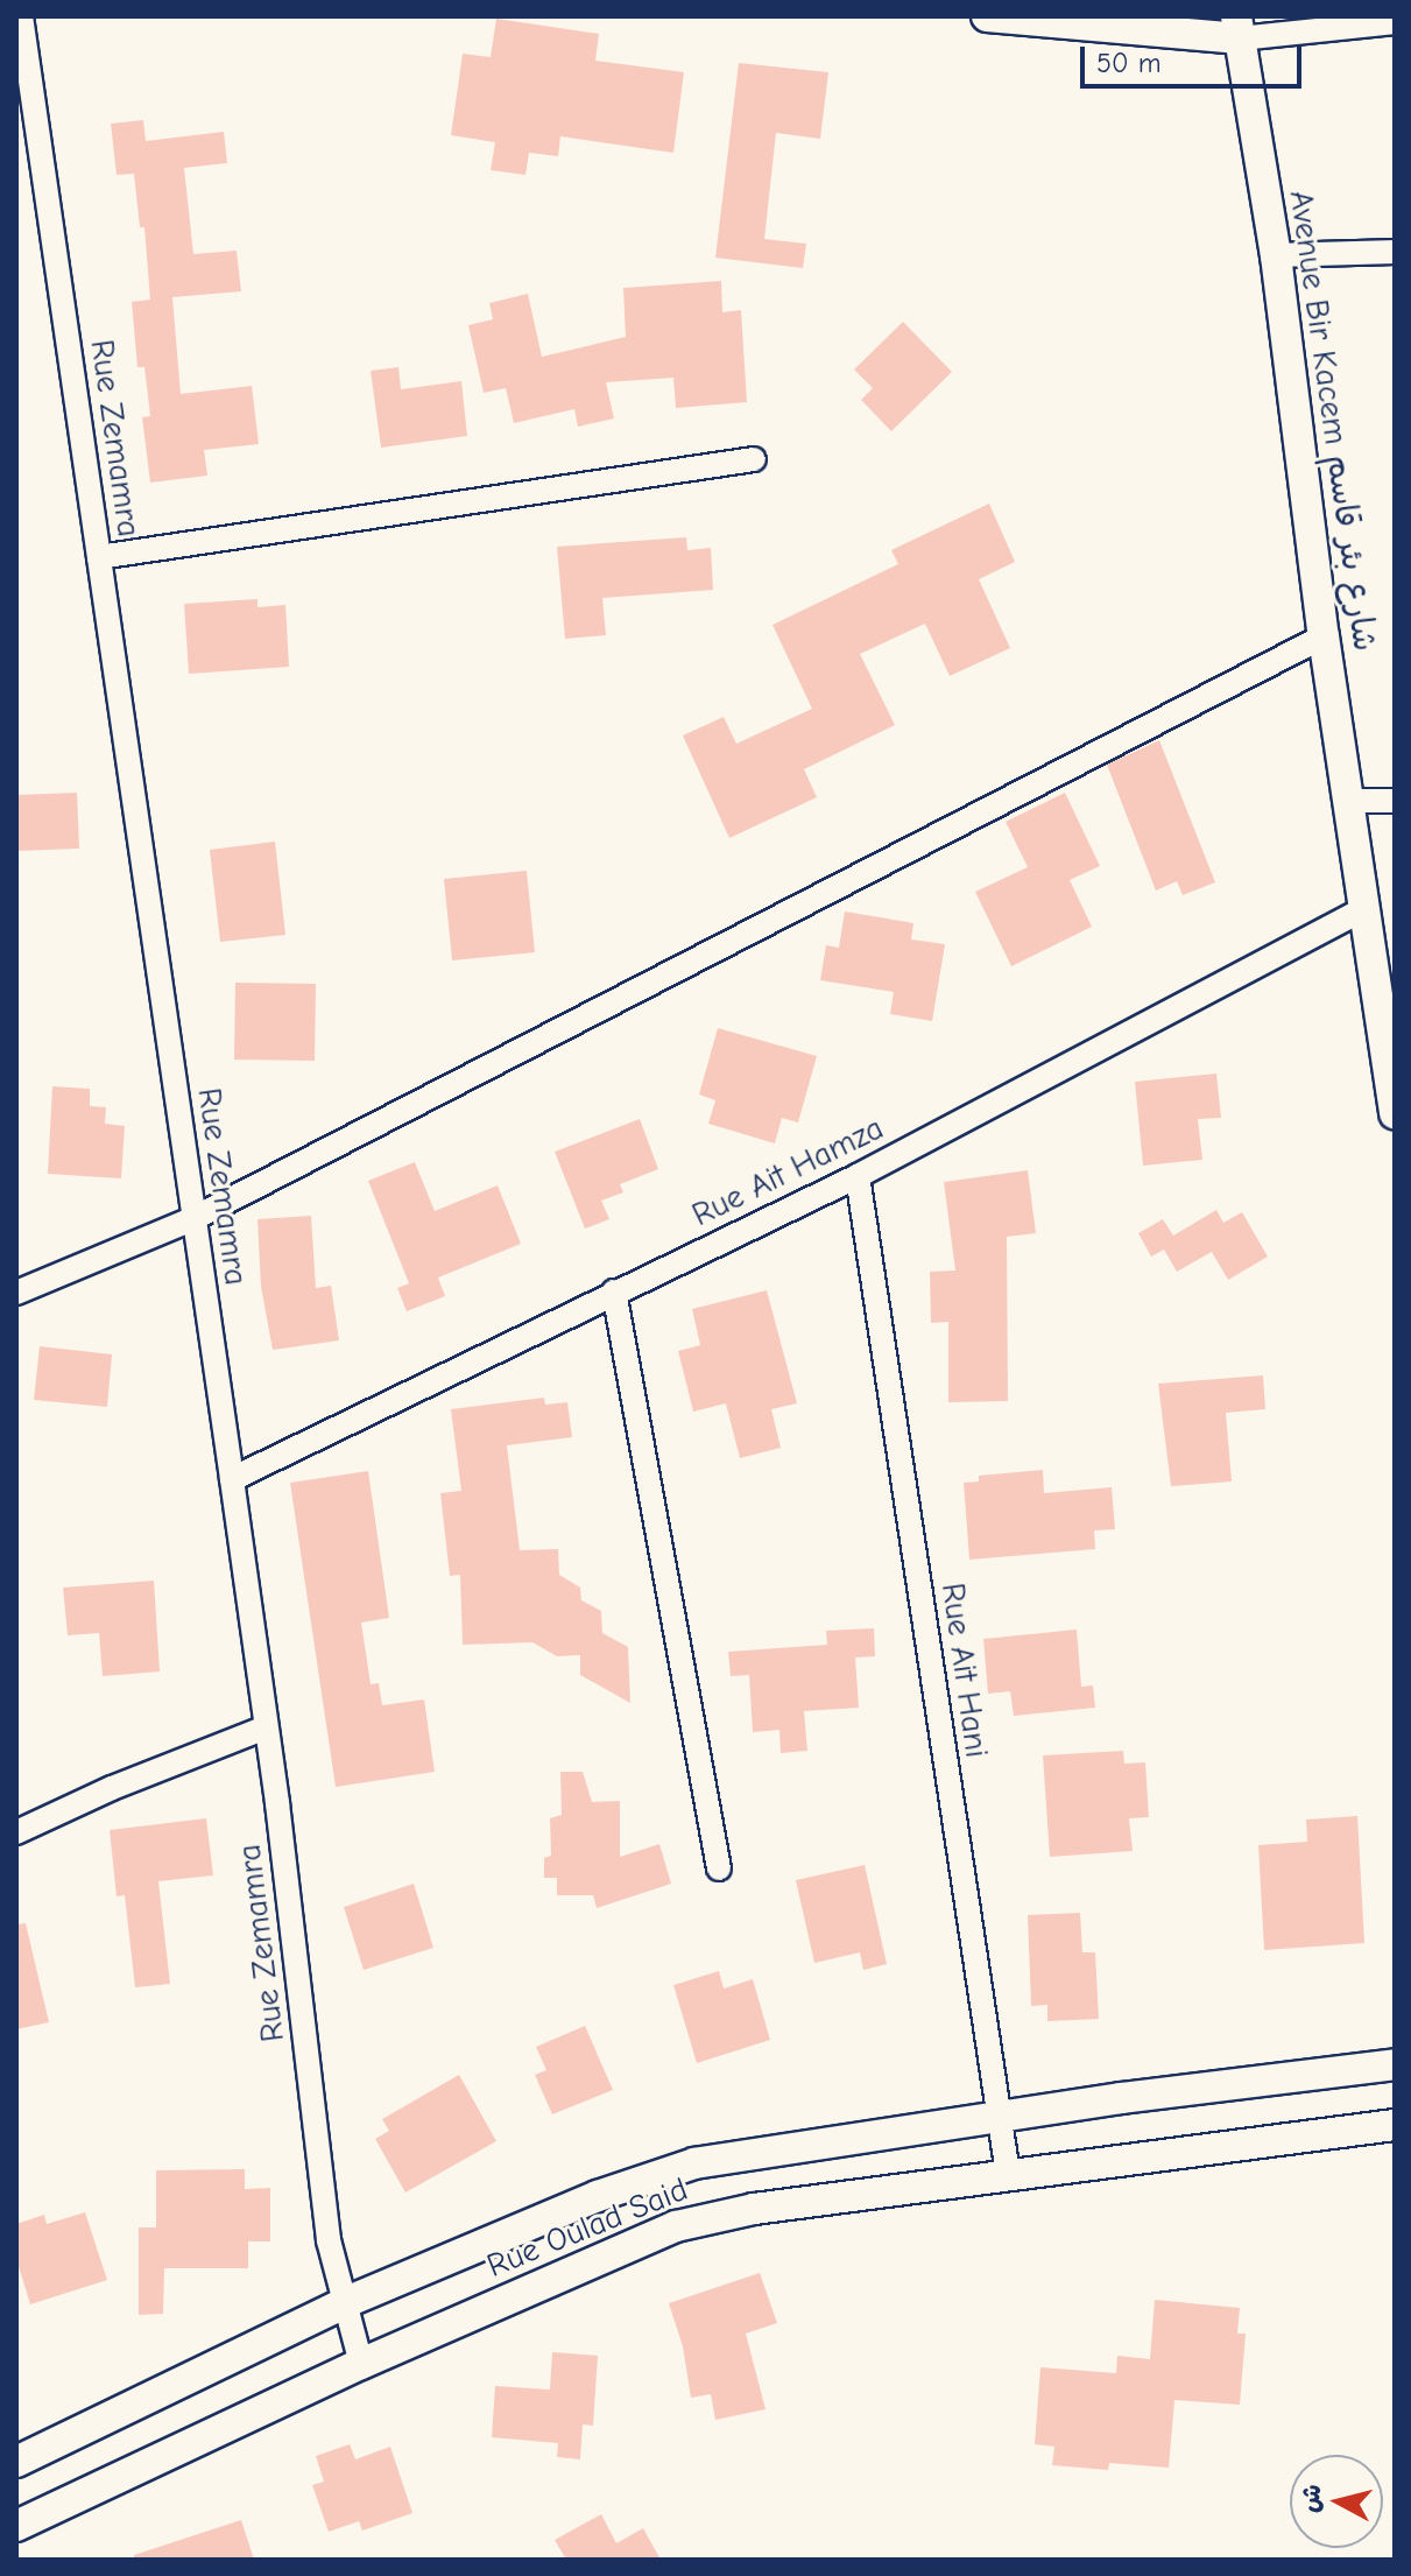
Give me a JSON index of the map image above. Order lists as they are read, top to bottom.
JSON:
{
  "streets": {
    "street": [
      "Avenue Bir Kacem شارع بئر قاسم",
      "Rue Zemamra",
      "Rue Ait Hamza",
      "Rue Ait Hani",
      "Rue Oulad Said"
    ]
  },
  "crossings": [
    ["Avenue Bir Kacem شارع بئر قاسم", "Rue Ait Hamza"],
    ["Rue Zemamra", "Rue Ait Hamza"],
    ["Rue Zemamra", "Rue Oulad Said"],
    ["Rue Ait Hamza", "Rue Ait Hani"],
    ["Rue Ait Hani", "Rue Oulad Said"]
  ],
  "scale_bar": "50 m",
  "north": "left"
}
